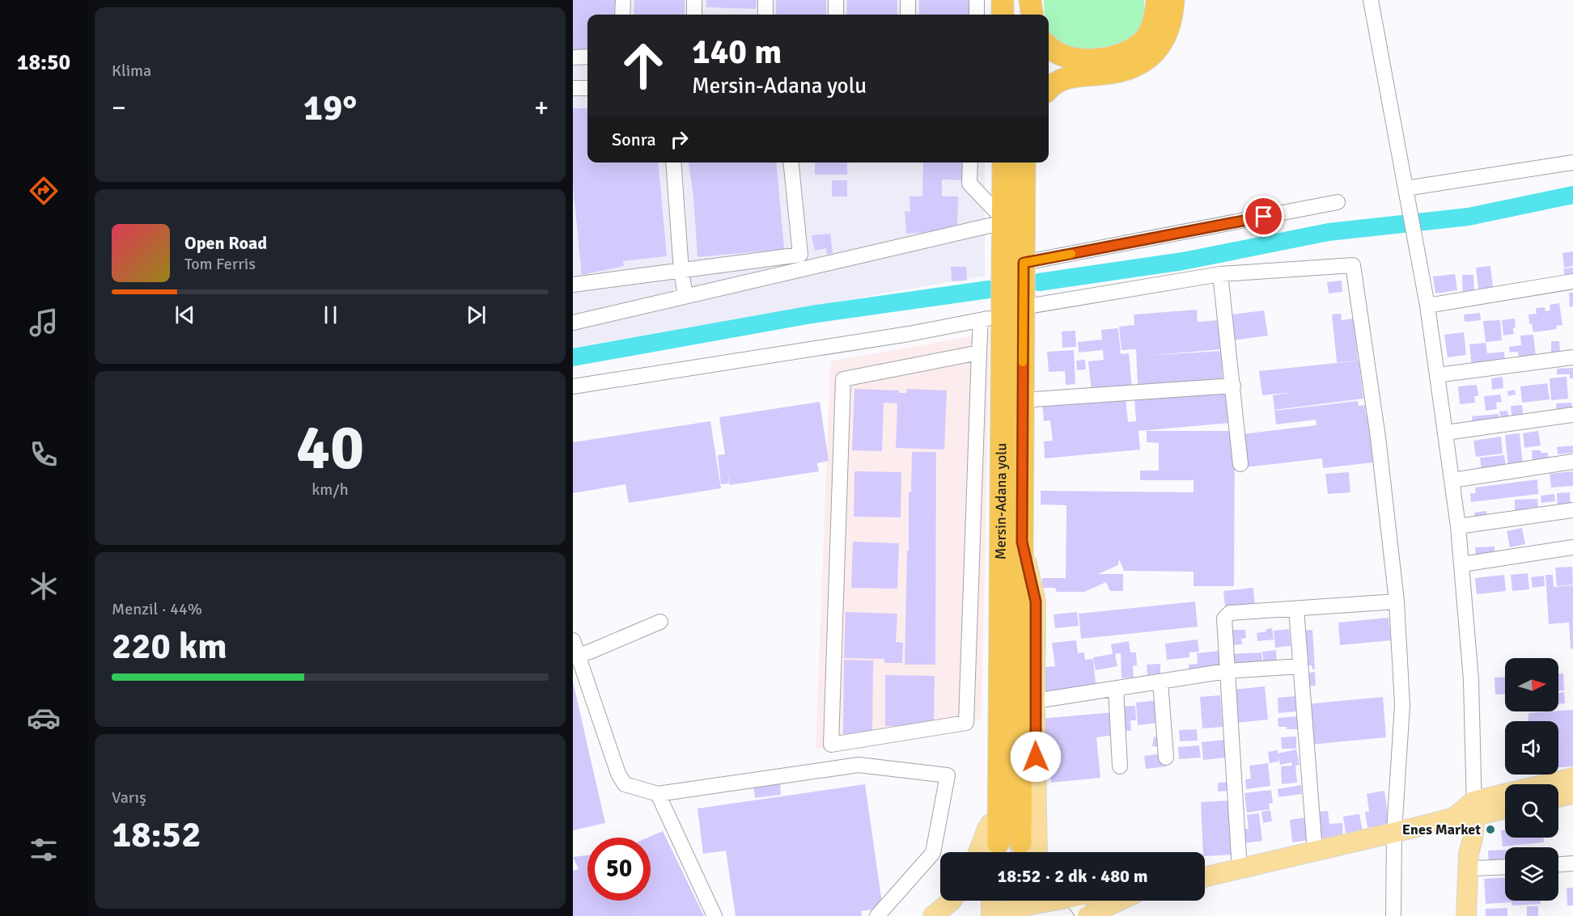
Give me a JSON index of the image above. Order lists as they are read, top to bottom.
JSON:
{
  "streets": {
    "highway": ["Mersin-Adana yolu"]
  },
  "places": ["Enes Market"],
  "north": "right",
  "page": {
    "tabs": "18:50",
    "tile": [
      "Klima",
      ["40", "km/h"],
      ["Menzil · 44%", "220 km"],
      ["Varış", "18:52"]
    ],
    "turn": ["140 m", "Mersin-Adana yolu"],
    "heat": ["−", "19°", "+"],
    "then": "Sonra",
    "song": ["Open Road", "Tom Ferris"],
    "limit": "50",
    "trip": "18:52 · 2 dk · 480 m"
  }
}
